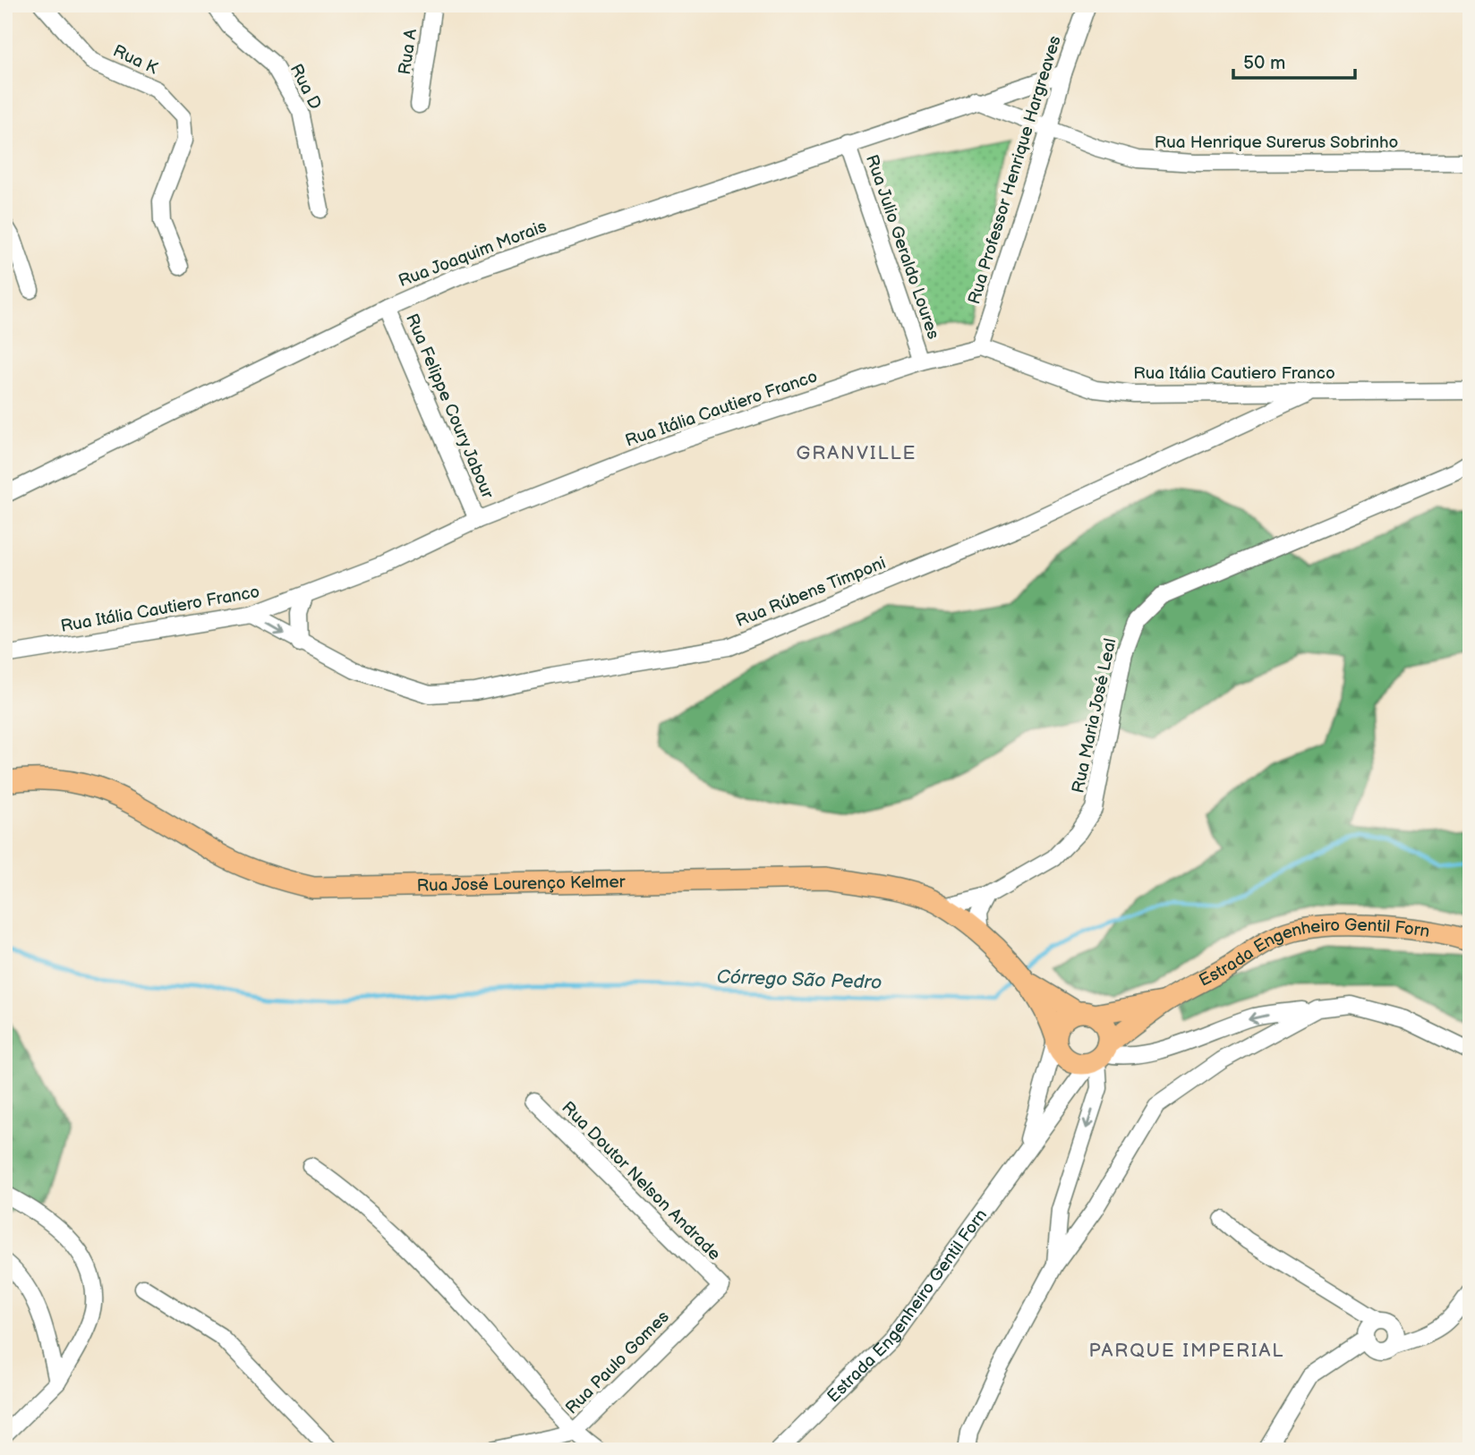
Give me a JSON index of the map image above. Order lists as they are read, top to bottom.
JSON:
{
  "streets": {
    "main road": ["Rua José Lourenço Kelmer", "Estrada Engenheiro Gentil Forn"],
    "street": [
      "Rua A",
      "Rua K",
      "Rua D",
      "Rua Henrique Surerus Sobrinho",
      "Rua Professor Henrique Hargreaves",
      "Rua Julio Geraldo Loures",
      "Rua Joaquim Morais",
      "Rua Itália Cautiero Franco",
      "Rua Felippe Coury Jabour",
      "Rua Rúbens Timponi",
      "Rua Maria José Leal",
      "Rua Doutor Nelson Andrade",
      "Rua Paulo Gomes"
    ]
  },
  "crossings": [
    ["Rua Henrique Surerus Sobrinho", "Rua Professor Henrique Hargreaves"],
    ["Rua Professor Henrique Hargreaves", "Rua Joaquim Morais"],
    ["Rua Professor Henrique Hargreaves", "Rua Itália Cautiero Franco"],
    ["Rua Julio Geraldo Loures", "Rua Joaquim Morais"],
    ["Rua Julio Geraldo Loures", "Rua Itália Cautiero Franco"],
    ["Rua Joaquim Morais", "Rua Felippe Coury Jabour"],
    ["Rua Itália Cautiero Franco", "Rua Felippe Coury Jabour"],
    ["Rua Itália Cautiero Franco", "Rua Rúbens Timponi"],
    ["Rua Maria José Leal", "Rua José Lourenço Kelmer"],
    ["Rua José Lourenço Kelmer", "Estrada Engenheiro Gentil Forn"],
    ["Rua Doutor Nelson Andrade", "Rua Paulo Gomes"]
  ],
  "districts": ["GRANVILLE", "PARQUE IMPERIAL"],
  "water": ["Córrego São Pedro"],
  "scale_bar": "50 m"
}
